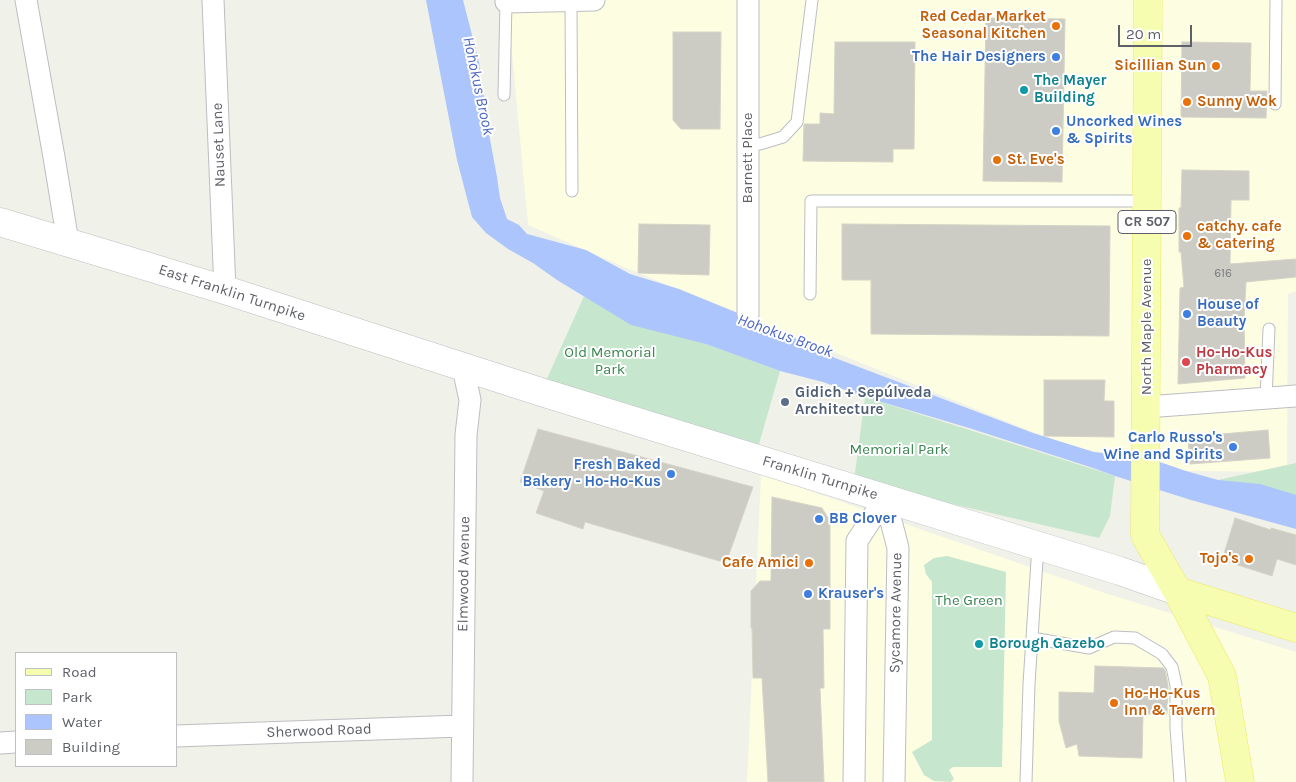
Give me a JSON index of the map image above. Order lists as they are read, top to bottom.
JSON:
{
  "streets": {
    "main road": ["CR 507", "North Maple Avenue"],
    "street": [
      "Nauset Lane",
      "Barnett Place",
      "East Franklin Turnpike",
      "Franklin Turnpike",
      "Elmwood Avenue",
      "Sycamore Avenue",
      "Sherwood Road"
    ]
  },
  "crossings": [
    ["Nauset Lane", "East Franklin Turnpike"],
    ["East Franklin Turnpike", "Franklin Turnpike"],
    ["East Franklin Turnpike", "Elmwood Avenue"],
    ["North Maple Avenue", "Franklin Turnpike"],
    ["Franklin Turnpike", "Elmwood Avenue"],
    ["Franklin Turnpike", "Sycamore Avenue"],
    ["Elmwood Avenue", "Sherwood Road"]
  ],
  "water": ["Hohokus Brook"],
  "parks": ["Old Memorial Park", "Memorial Park", "The Green"],
  "places": [
    "Red Cedar Market Seasonal Kitchen",
    "The Hair Designers",
    "Sicillian Sun",
    "The Mayer Building",
    "Sunny Wok",
    "Uncorked Wines & Spirits",
    "St. Eve's",
    "catchy. cafe & catering",
    "House of Beauty",
    "Ho-Ho-Kus Pharmacy",
    "Gidich + Sepúlveda Architecture",
    "Carlo Russo's Wine and Spirits",
    "Fresh Baked Bakery - Ho-Ho-Kus",
    "BB Clover",
    "Tojo's",
    "Cafe Amici",
    "Krauser's",
    "Borough Gazebo",
    "Ho-Ho-Kus Inn & Tavern"
  ],
  "house_numbers": ["616"],
  "legend": [
    "Road",
    "Park",
    "Water",
    "Building"
  ],
  "scale_bar": "20 m"
}
